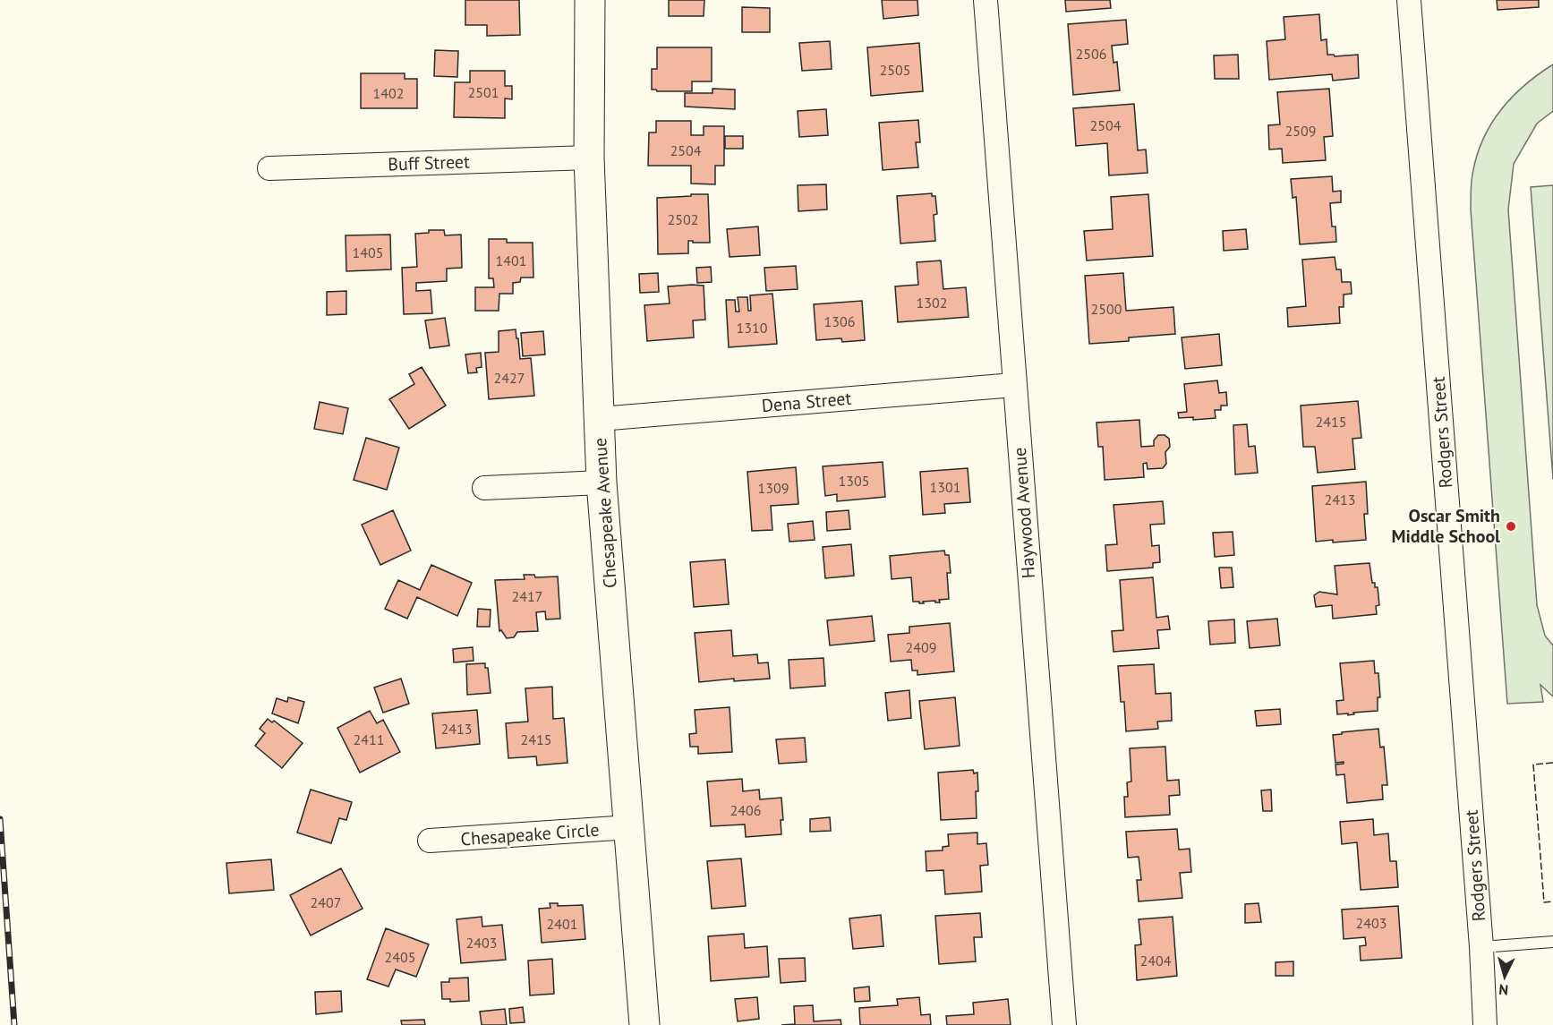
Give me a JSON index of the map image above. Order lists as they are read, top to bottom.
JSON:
{
  "streets": {
    "street": [
      "Buff Street",
      "Dena Street",
      "Rodgers Street",
      "Chesapeake Avenue",
      "Haywood Avenue",
      "Chesapeake Circle"
    ]
  },
  "crossings": [
    ["Buff Street", "Chesapeake Avenue"],
    ["Dena Street", "Chesapeake Avenue"],
    ["Dena Street", "Haywood Avenue"],
    ["Chesapeake Avenue", "Chesapeake Circle"]
  ],
  "places": ["Oscar Smith Middle School"],
  "house_numbers": [
    "2506",
    "2505",
    "2501",
    "1402",
    "2504",
    "2509",
    "2504",
    "2502",
    "1405",
    "1401",
    "1302",
    "2500",
    "1306",
    "1310",
    "2427",
    "2415",
    "1305",
    "1301",
    "1309",
    "2413",
    "2417",
    "2409",
    "2413",
    "2411",
    "2415",
    "2406",
    "2407",
    "2403",
    "2401",
    "2403",
    "2405",
    "2404"
  ],
  "north": "bottom"
}
